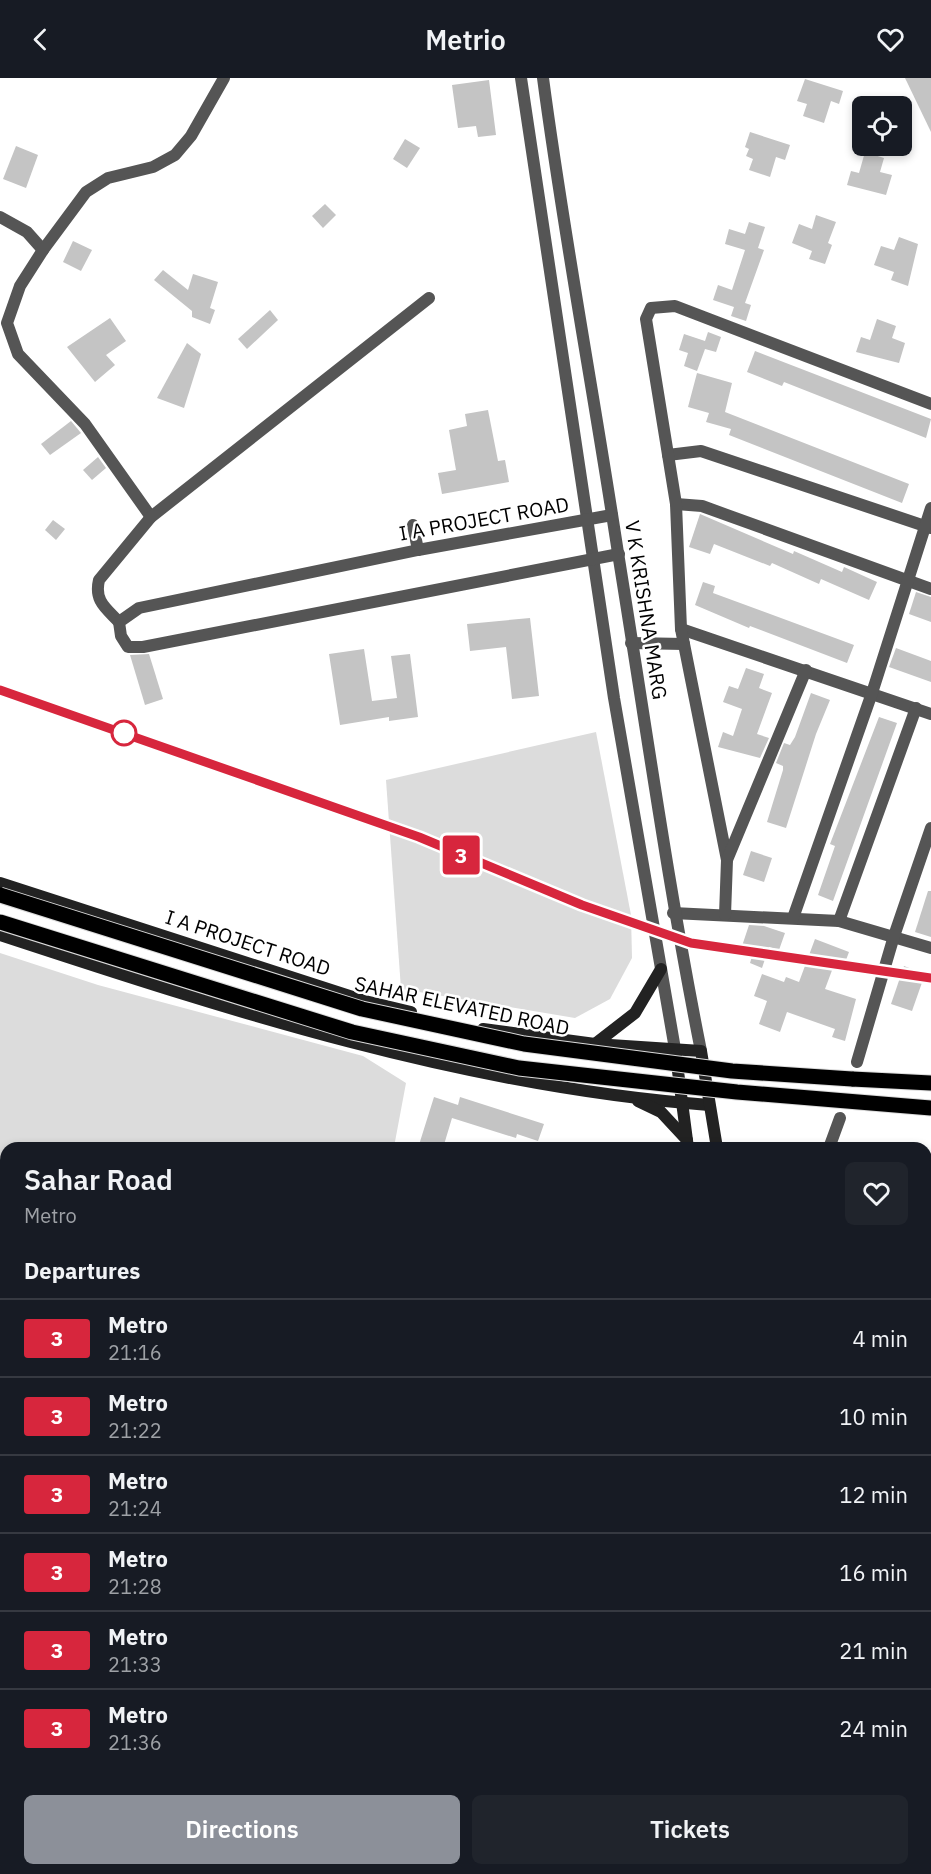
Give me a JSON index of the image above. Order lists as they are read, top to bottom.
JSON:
{
  "streets": {
    "main road": ["I A PROJECT ROAD", "V K KRISHNA MARG", "SAHAR ELEVATED ROAD"]
  },
  "crossings": [
    ["I A PROJECT ROAD", "V K KRISHNA MARG"]
  ],
  "lines": ["metro line 3"],
  "page": {
    "header": "Metrio",
    "on_map": "3",
    "heading": [
      ["Sahar Road", "Metro"],
      "Departures"
    ],
    "list": [
      {
        "mark": "3",
        "name": "Metro",
        "note": "21:16",
        "value": "4 min"
      },
      {
        "mark": "3",
        "name": "Metro",
        "note": "21:22",
        "value": "10 min"
      },
      {
        "mark": "3",
        "name": "Metro",
        "note": "21:24",
        "value": "12 min"
      },
      {
        "mark": "3",
        "name": "Metro",
        "note": "21:28",
        "value": "16 min"
      },
      {
        "mark": "3",
        "name": "Metro",
        "note": "21:33",
        "value": "21 min"
      },
      {
        "mark": "3",
        "name": "Metro",
        "note": "21:36",
        "value": "24 min"
      }
    ],
    "buttons": ["Directions", "Tickets"]
  }
}
